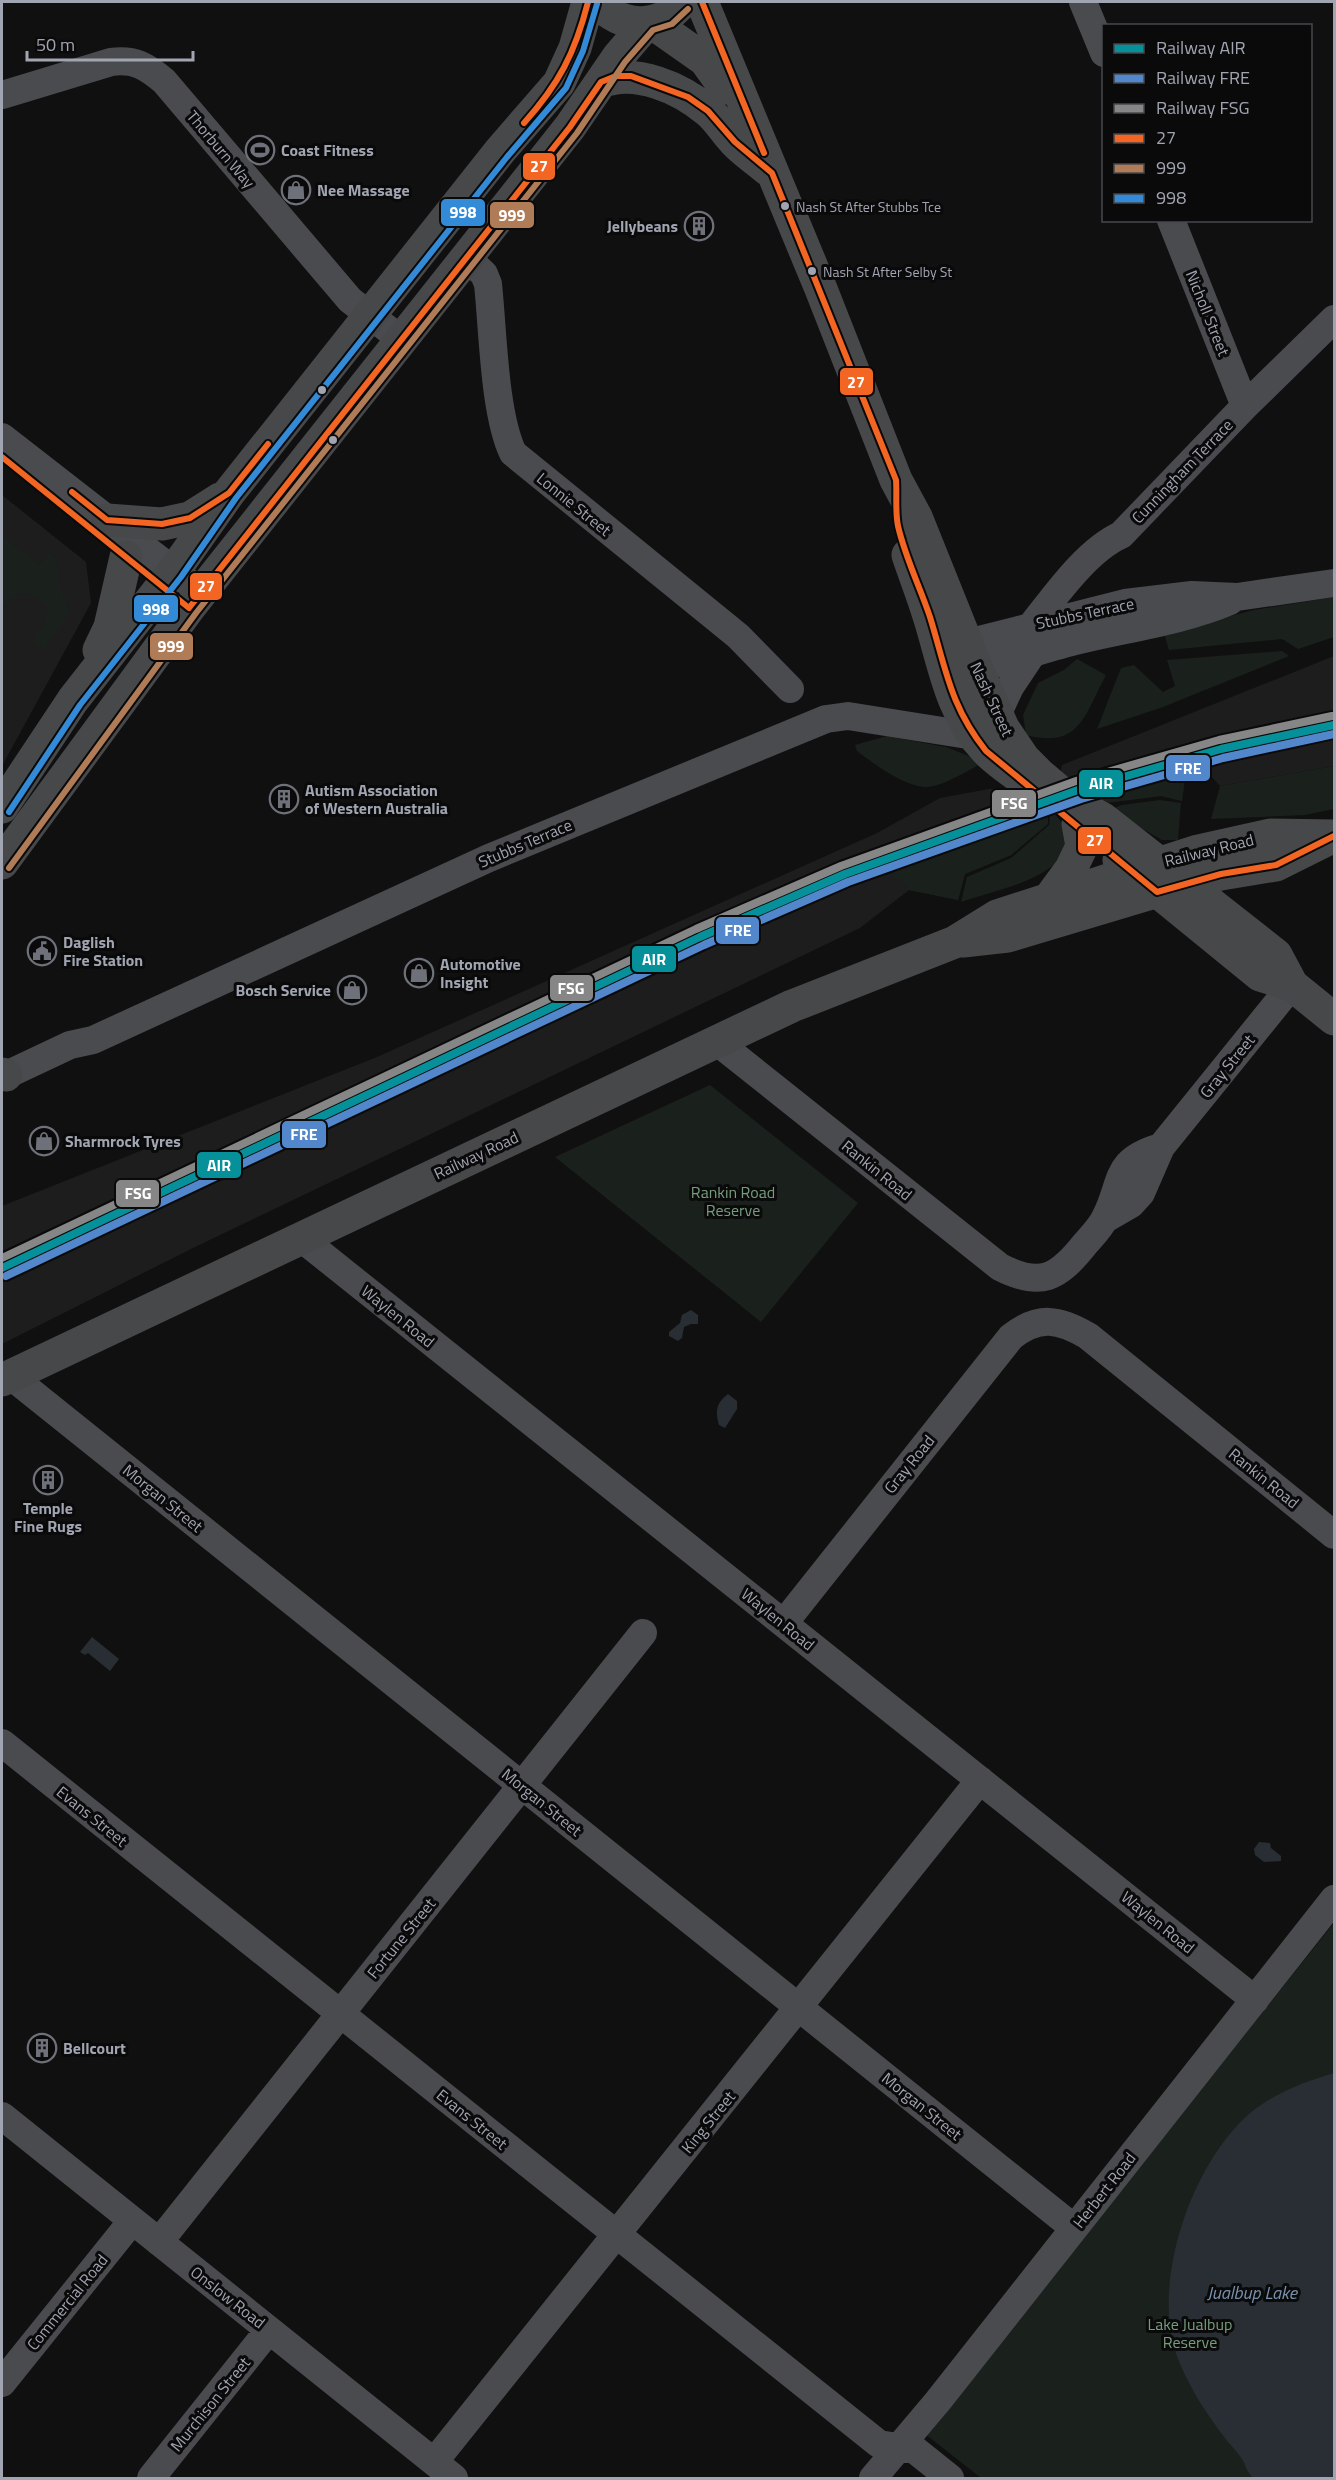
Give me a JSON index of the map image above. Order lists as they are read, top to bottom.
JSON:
{
  "streets": {
    "main road": ["Nash Street", "Railway Road"],
    "street": [
      "Thorburn Way",
      "Nicholl Street",
      "Cunningham Terrace",
      "Lonnie Street",
      "Stubbs Terrace",
      "Gray Street",
      "Rankin Road",
      "Waylen Road",
      "Gray Road",
      "Morgan Street",
      "Evans Street",
      "Fortune Street",
      "King Street",
      "Herbert Road",
      "Onslow Road",
      "Commercial Road",
      "Murchison Street"
    ]
  },
  "crossings": [
    ["Nicholl Street", "Cunningham Terrace"],
    ["Cunningham Terrace", "Stubbs Terrace"],
    ["Stubbs Terrace", "Nash Street"],
    ["Nash Street", "Railway Road"],
    ["Railway Road", "Rankin Road"],
    ["Railway Road", "Waylen Road"],
    ["Railway Road", "Morgan Street"],
    ["Gray Street", "Rankin Road"],
    ["Rankin Road", "Gray Road"],
    ["Waylen Road", "Gray Road"],
    ["Waylen Road", "King Street"],
    ["Waylen Road", "Herbert Road"],
    ["Morgan Street", "Fortune Street"],
    ["Morgan Street", "King Street"],
    ["Morgan Street", "Herbert Road"],
    ["Evans Street", "Fortune Street"],
    ["Evans Street", "King Street"],
    ["Evans Street", "Herbert Road"],
    ["Fortune Street", "Onslow Road"],
    ["King Street", "Onslow Road"],
    ["Onslow Road", "Commercial Road"],
    ["Onslow Road", "Murchison Street"]
  ],
  "water": ["Jualbup Lake"],
  "parks": ["Rankin Road Reserve", "Lake Jualbup Reserve"],
  "places": {
    "sports": ["Coast Fitness"],
    "shop": [
      "Nee Massage",
      "Automotive Insight",
      "Bosch Service",
      "Sharmrock Tyres"
    ],
    "other": ["Nash St After Stubbs Tce", "Nash St After Selby St"],
    "building": [
      "Jellybeans",
      "Autism Association of Western Australia",
      "Temple Fine Rugs",
      "Bellcourt"
    ],
    "public building": ["Daglish Fire Station"]
  },
  "lines": [
    "transit line 27",
    "transit line 998",
    "transit line 999",
    "rail line FSG",
    "rail line AIR",
    "rail line FRE"
  ],
  "legend": [
    "Railway AIR",
    "Railway FRE",
    "Railway FSG",
    "27",
    "999",
    "998"
  ],
  "scale_bar": "50 m"
}
